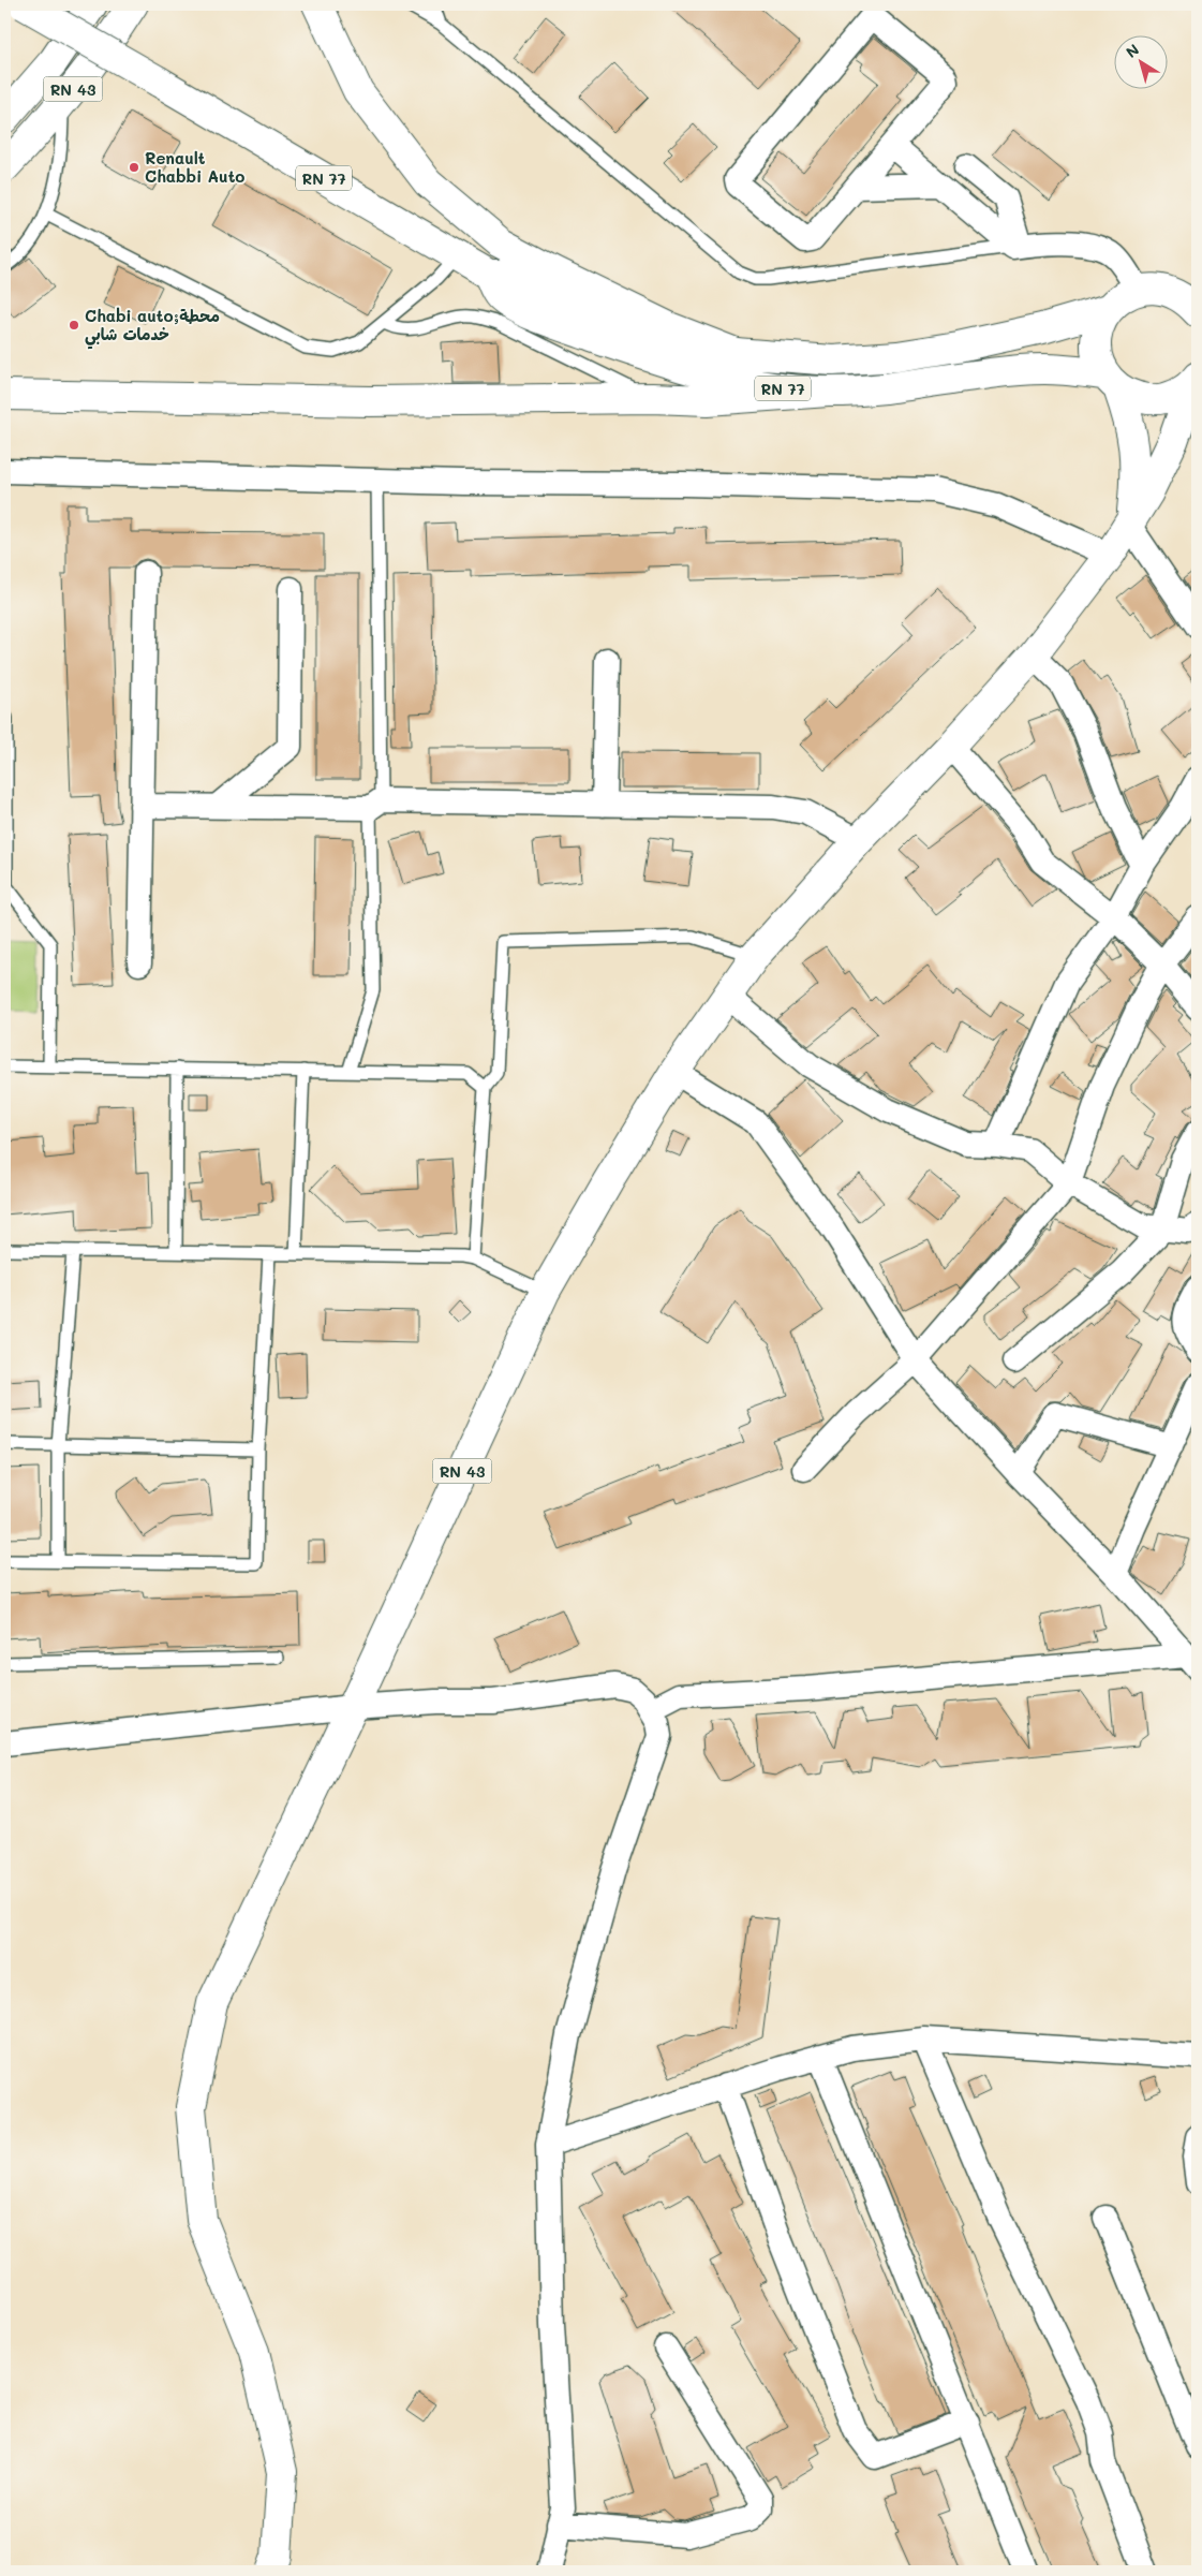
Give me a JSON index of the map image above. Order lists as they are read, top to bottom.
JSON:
{
  "streets": {
    "main road": ["RN 43", "RN 77"]
  },
  "places": ["Renault Chabbi Auto", "Chabi auto;محطة خدمات شابي"],
  "north": "top left"
}
